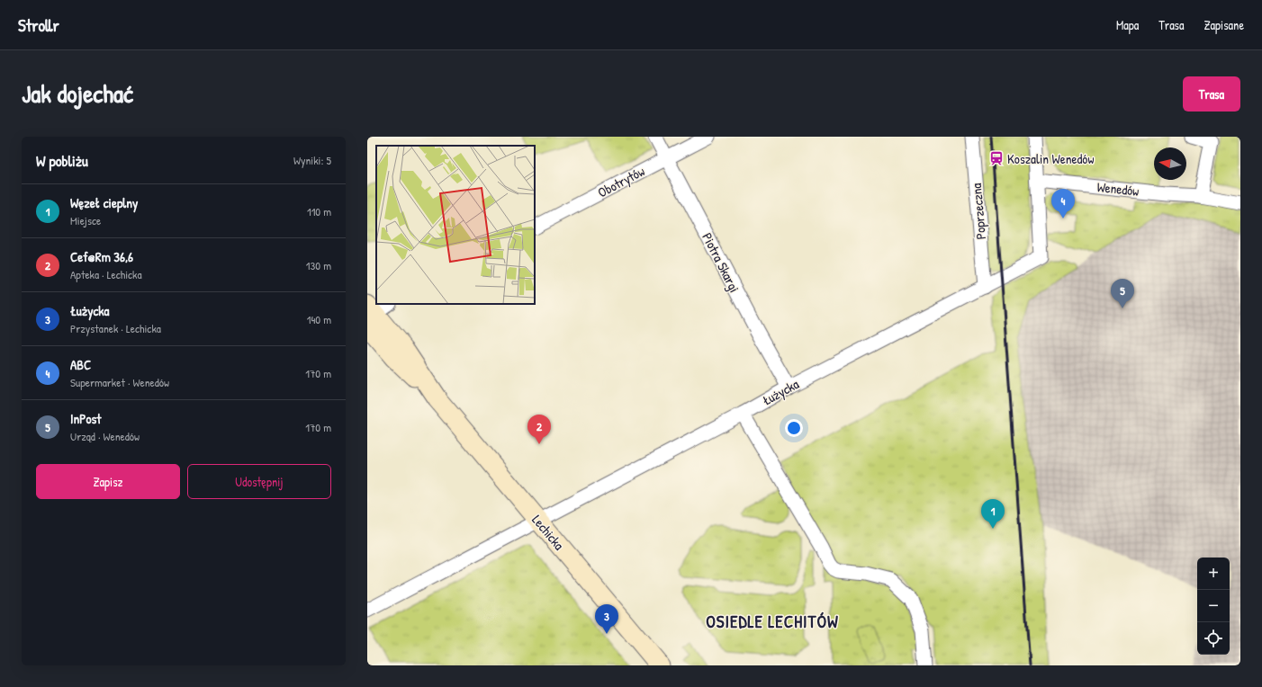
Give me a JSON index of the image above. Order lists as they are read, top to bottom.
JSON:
{
  "streets": {
    "street": [
      "Obotrytów",
      "Wenedów",
      "Poprzeczna",
      "Piotra Skargi",
      "Łużycka",
      "Lechicka"
    ]
  },
  "crossings": [
    ["Obotrytów", "Piotra Skargi"],
    ["Wenedów", "Łużycka"],
    ["Poprzeczna", "Łużycka"],
    ["Piotra Skargi", "Łużycka"],
    ["Łużycka", "Lechicka"]
  ],
  "districts": ["OSIEDLE LECHITÓW"],
  "places": {
    "station": ["Koszalin Wenedów"]
  },
  "north": "left",
  "page": {
    "header": "Strollr",
    "nav": ["Mapa", "Trasa", "Zapisane"],
    "title": "Jak dojechać",
    "buttons": [
      "Trasa",
      ["Zapisz", "Udostępnij"]
    ],
    "heading": ["W pobliżu", "Wyniki: 5"],
    "list": [
      {
        "mark": "1",
        "name": "Węzeł cieplny",
        "note": "Miejsce",
        "value": "110 m"
      },
      {
        "mark": "2",
        "name": "Cef@Rm 36,6",
        "note": "Apteka · Lechicka",
        "value": "130 m"
      },
      {
        "mark": "3",
        "name": "Łużycka",
        "note": "Przystanek · Lechicka",
        "value": "140 m"
      },
      {
        "mark": "4",
        "name": "ABC",
        "note": "Supermarket · Wenedów",
        "value": "170 m"
      },
      {
        "mark": "5",
        "name": "InPost",
        "note": "Urząd · Wenedów",
        "value": "170 m"
      }
    ],
    "pins": [
      "4",
      "5",
      "2",
      "1",
      "3"
    ],
    "map_buttons": ["+", "−"]
  }
}
